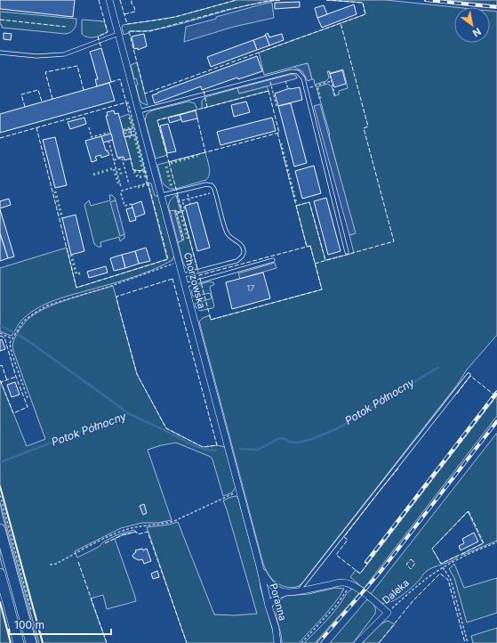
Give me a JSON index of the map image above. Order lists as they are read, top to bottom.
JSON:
{
  "streets": {
    "street": ["Chorzowska", "Daleka", "Poranna"]
  },
  "crossings": [
    ["Chorzowska", "Poranna"]
  ],
  "water": ["Potok Północny"],
  "house_numbers": ["17"],
  "scale_bar": "100 m",
  "north": "bottom right"
}
